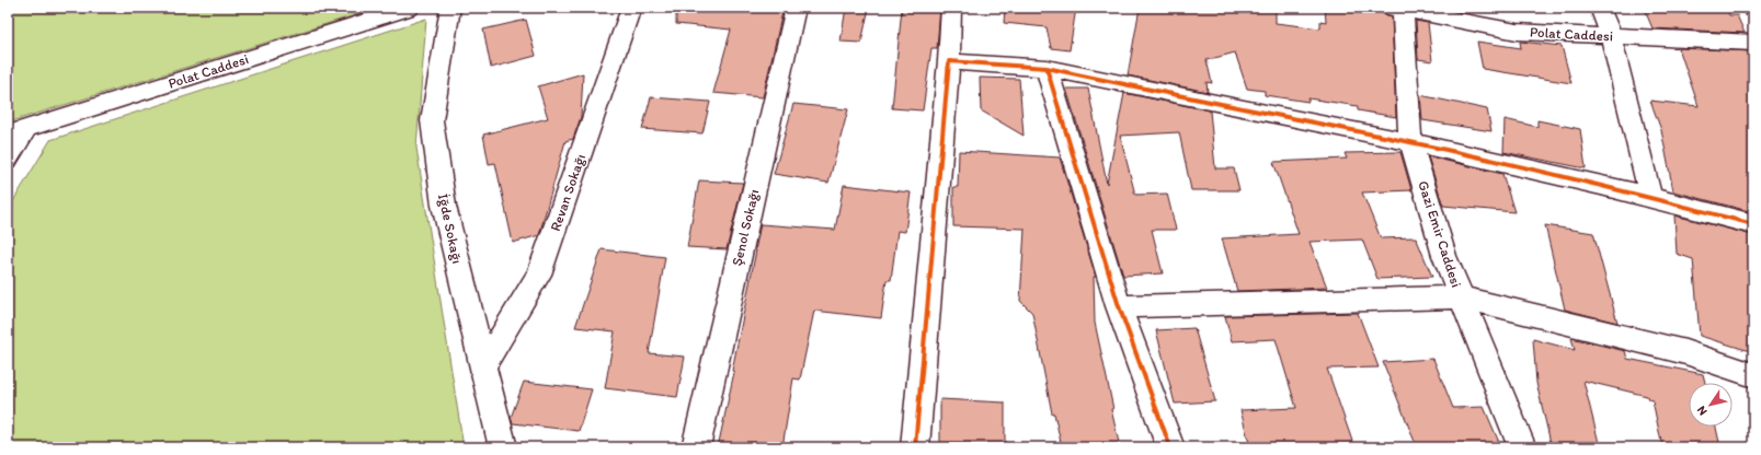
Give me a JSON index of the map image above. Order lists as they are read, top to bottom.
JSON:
{
  "streets": {
    "street": [
      "Polat Caddesi",
      "Revan Sokağı",
      "Şenol Sokağı",
      "İğde Sokağı",
      "Gazi Emir Caddesi"
    ]
  },
  "crossings": [
    ["Polat Caddesi", "Gazi Emir Caddesi"],
    ["Revan Sokağı", "İğde Sokağı"]
  ],
  "north": "bottom left"
}
